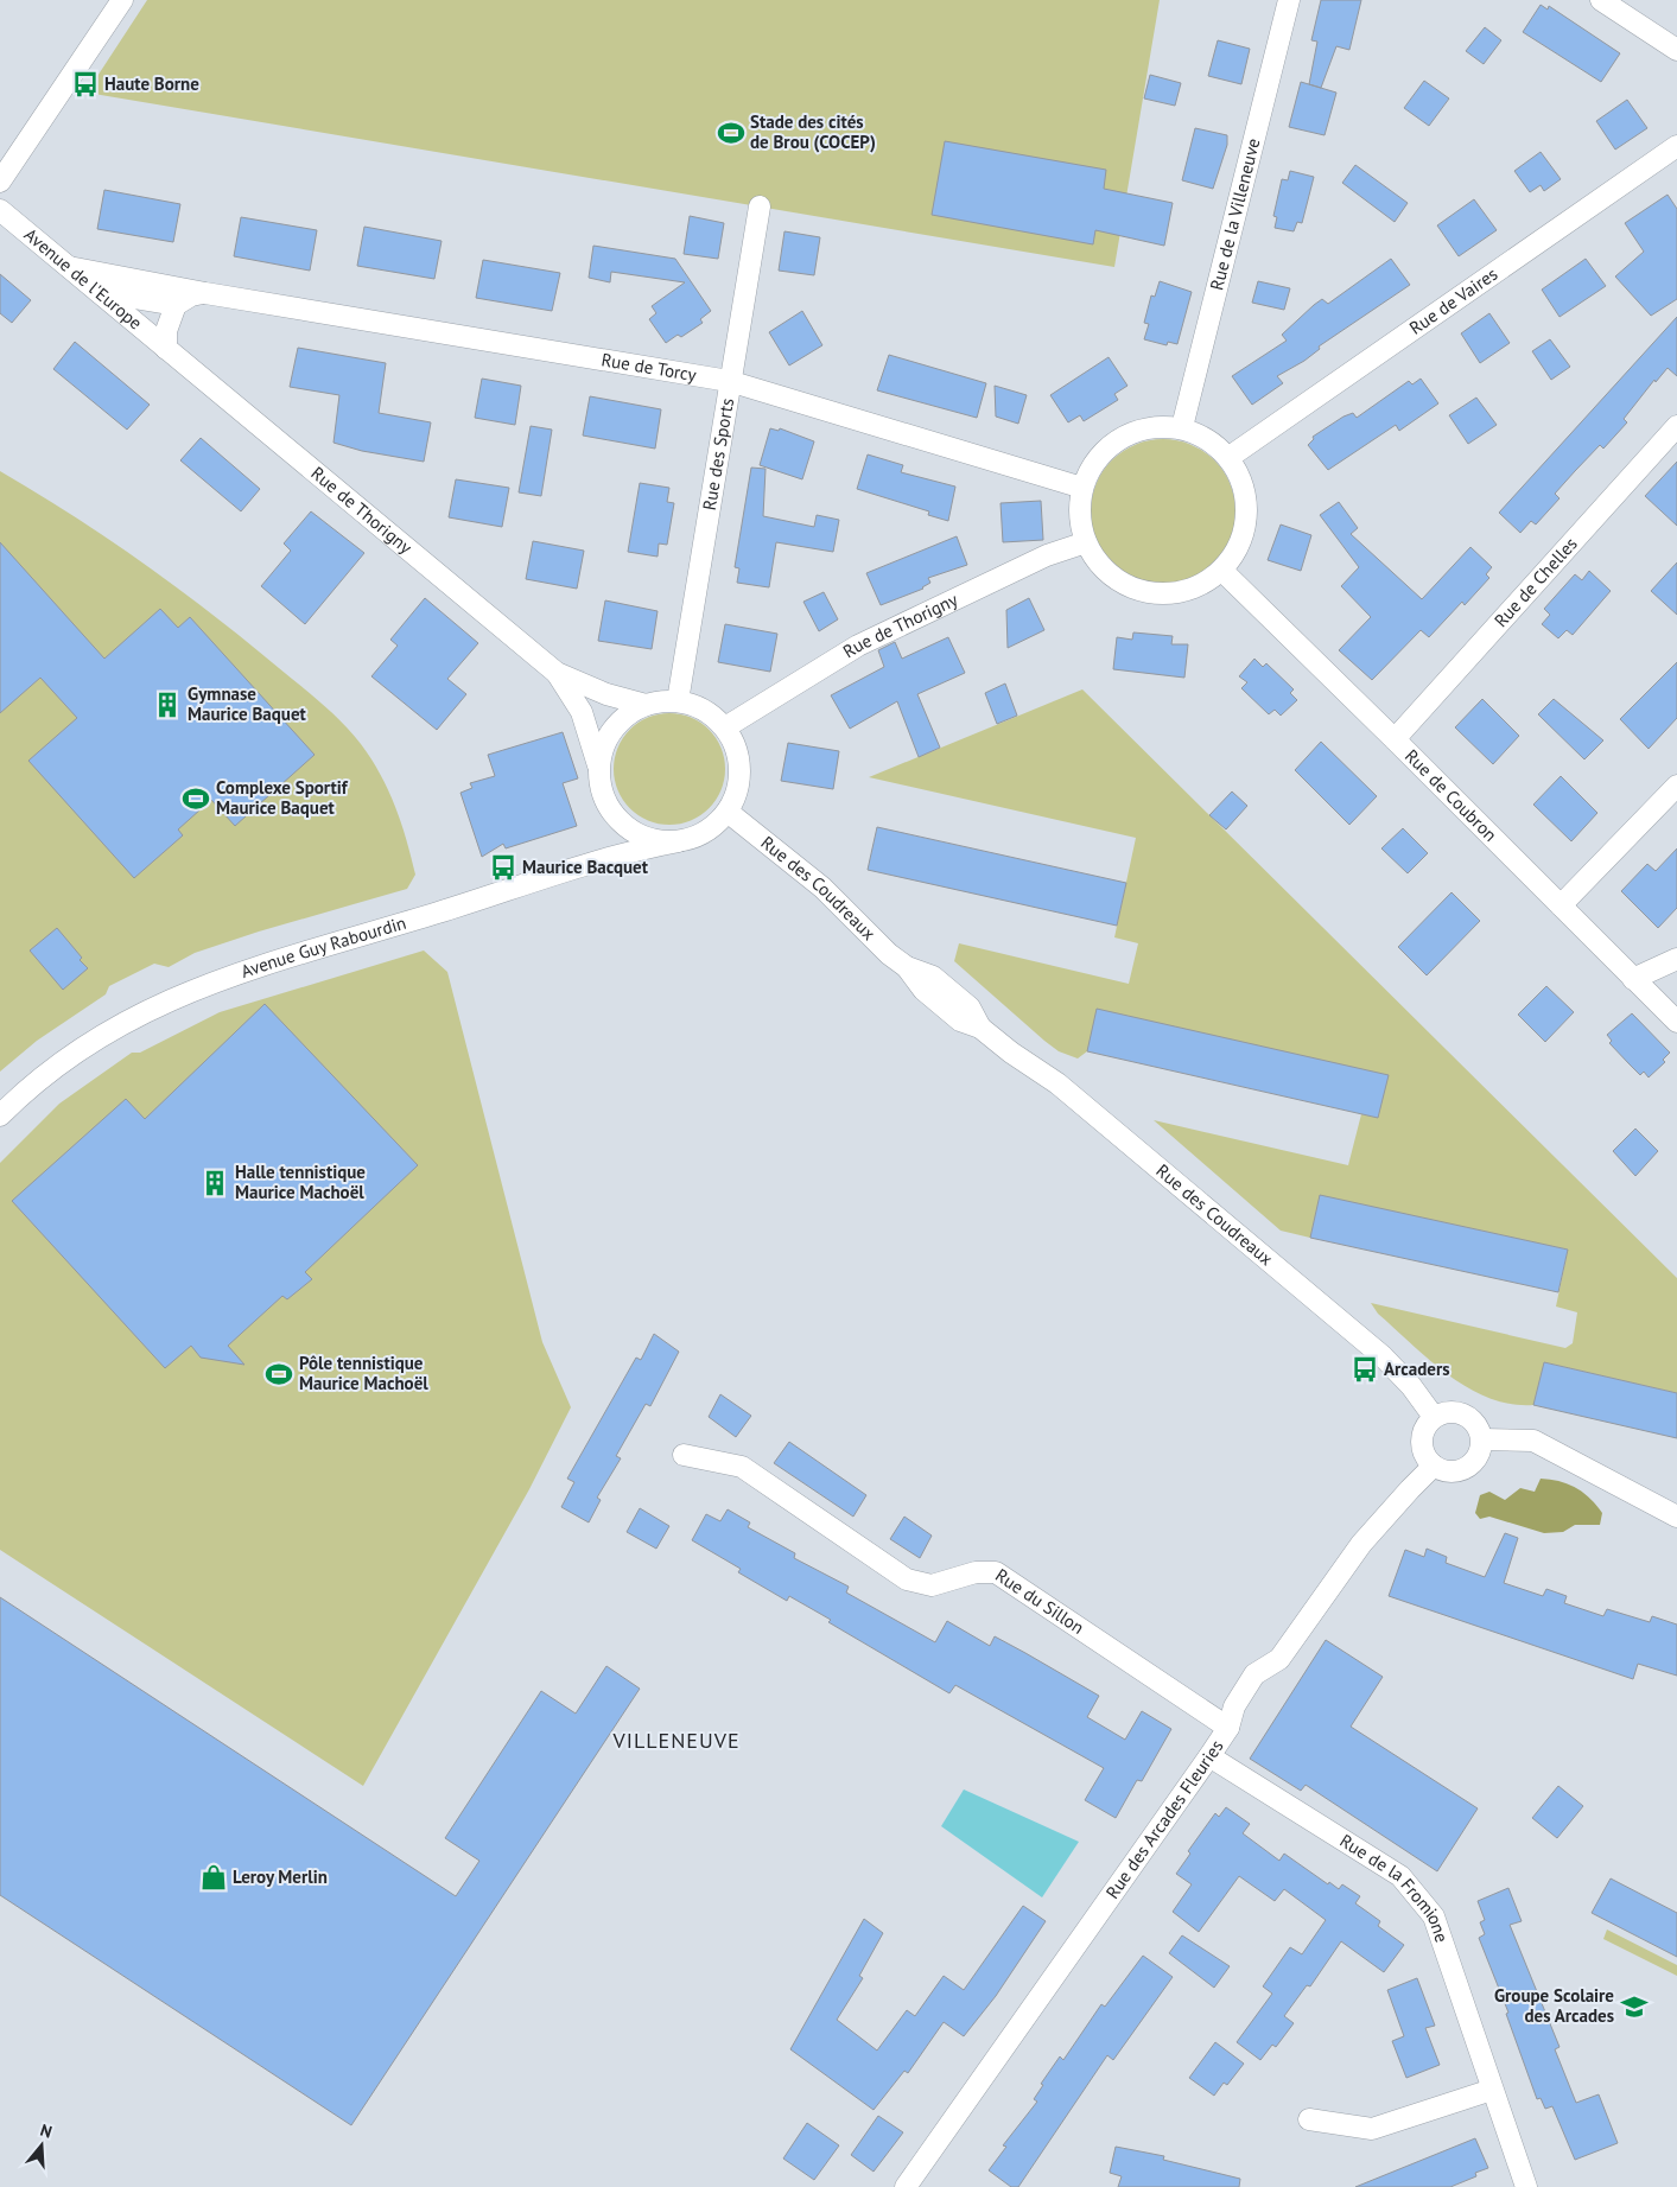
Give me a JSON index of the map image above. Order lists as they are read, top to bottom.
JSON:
{
  "streets": {
    "street": [
      "Rue de la Villeneuve",
      "Avenue de l'Europe",
      "Rue de Vaires",
      "Rue de Torcy",
      "Rue des Sports",
      "Rue de Thorigny",
      "Rue de Chelles",
      "Rue de Coubron",
      "Rue des Coudreaux",
      "Avenue Guy Rabourdin",
      "Rue du Sillon",
      "Rue des Arcades Fleuries",
      "Rue de la Fromione"
    ]
  },
  "crossings": [
    ["Rue de la Villeneuve", "Rue de Vaires"],
    ["Rue de la Villeneuve", "Rue de Torcy"],
    ["Rue de la Villeneuve", "Rue de Thorigny"],
    ["Rue de la Villeneuve", "Rue de Coubron"],
    ["Avenue de l'Europe", "Rue de Torcy"],
    ["Avenue de l'Europe", "Rue de Thorigny"],
    ["Rue de Vaires", "Rue de Torcy"],
    ["Rue de Vaires", "Rue de Thorigny"],
    ["Rue de Vaires", "Rue de Coubron"],
    ["Rue de Torcy", "Rue des Sports"],
    ["Rue de Torcy", "Rue de Thorigny"],
    ["Rue de Torcy", "Rue de Coubron"],
    ["Rue des Sports", "Rue de Thorigny"],
    ["Rue des Sports", "Rue des Coudreaux"],
    ["Rue des Sports", "Avenue Guy Rabourdin"],
    ["Rue de Thorigny", "Rue de Coubron"],
    ["Rue de Thorigny", "Rue des Coudreaux"],
    ["Rue de Thorigny", "Avenue Guy Rabourdin"],
    ["Rue de Chelles", "Rue de Coubron"],
    ["Rue des Coudreaux", "Avenue Guy Rabourdin"],
    ["Rue des Coudreaux", "Rue des Arcades Fleuries"],
    ["Rue du Sillon", "Rue des Arcades Fleuries"],
    ["Rue des Arcades Fleuries", "Rue de la Fromione"]
  ],
  "districts": ["VILLENEUVE"],
  "places": {
    "bus stop": ["Haute Borne", "Maurice Bacquet", "Arcaders"],
    "sports": ["Stade des cités de Brou (COCEP)", "Complexe Sportif Maurice Baquet", "Pôle tennistique Maurice Machoël"],
    "building": ["Gymnase Maurice Baquet", "Halle tennistique Maurice Machoël"],
    "shop": ["Leroy Merlin"],
    "school or university": ["Groupe Scolaire des Arcades"]
  },
  "north": "top"
}
